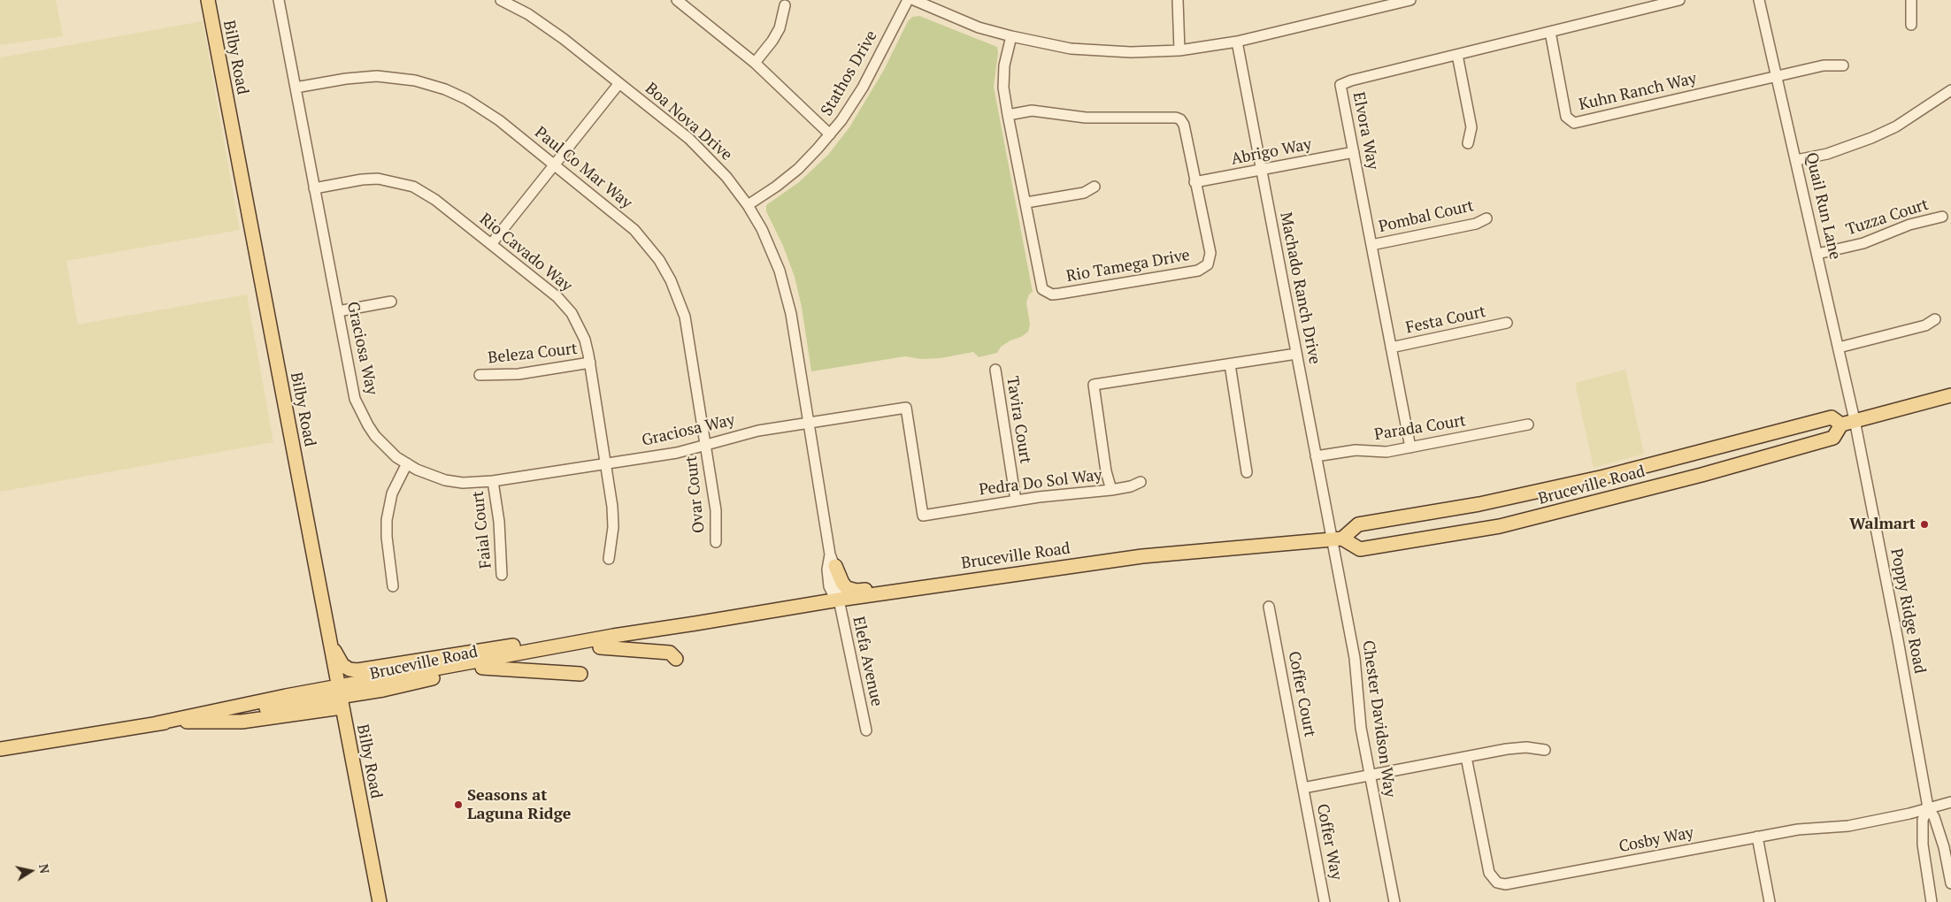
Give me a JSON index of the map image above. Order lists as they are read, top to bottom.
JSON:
{
  "streets": {
    "main road": ["Bilby Road", "Bruceville Road"],
    "street": [
      "Stathos Drive",
      "Kuhn Ranch Way",
      "Boa Nova Drive",
      "Elvora Way",
      "Abrigo Way",
      "Paul Co Mar Way",
      "Quail Run Lane",
      "Pombal Court",
      "Tuzza Court",
      "Rio Cavado Way",
      "Rio Tamega Drive",
      "Machado Ranch Drive",
      "Festa Court",
      "Graciosa Way",
      "Beleza Court",
      "Tavira Court",
      "Parada Court",
      "Pedra Do Sol Way",
      "Ovar Court",
      "Faial Court",
      "Poppy Ridge Road",
      "Elefa Avenue",
      "Coffer Court",
      "Chester Davidson Way",
      "Cosby Way",
      "Coffer Way"
    ]
  },
  "crossings": [
    ["Bilby Road", "Bruceville Road"],
    ["Stathos Drive", "Boa Nova Drive"],
    ["Kuhn Ranch Way", "Elvora Way"],
    ["Kuhn Ranch Way", "Quail Run Lane"],
    ["Boa Nova Drive", "Graciosa Way"],
    ["Boa Nova Drive", "Pedra Do Sol Way"],
    ["Boa Nova Drive", "Elefa Avenue"],
    ["Elvora Way", "Abrigo Way"],
    ["Elvora Way", "Pombal Court"],
    ["Elvora Way", "Festa Court"],
    ["Elvora Way", "Parada Court"],
    ["Abrigo Way", "Rio Tamega Drive"],
    ["Abrigo Way", "Machado Ranch Drive"],
    ["Paul Co Mar Way", "Graciosa Way"],
    ["Paul Co Mar Way", "Ovar Court"],
    ["Quail Run Lane", "Tuzza Court"],
    ["Quail Run Lane", "Bruceville Road"],
    ["Quail Run Lane", "Poppy Ridge Road"],
    ["Rio Cavado Way", "Graciosa Way"],
    ["Rio Cavado Way", "Beleza Court"],
    ["Machado Ranch Drive", "Parada Court"],
    ["Machado Ranch Drive", "Pedra Do Sol Way"],
    ["Machado Ranch Drive", "Bruceville Road"],
    ["Machado Ranch Drive", "Chester Davidson Way"],
    ["Graciosa Way", "Pedra Do Sol Way"],
    ["Graciosa Way", "Ovar Court"],
    ["Graciosa Way", "Faial Court"],
    ["Graciosa Way", "Elefa Avenue"],
    ["Tavira Court", "Pedra Do Sol Way"],
    ["Pedra Do Sol Way", "Elefa Avenue"],
    ["Bruceville Road", "Poppy Ridge Road"],
    ["Bruceville Road", "Elefa Avenue"],
    ["Bruceville Road", "Chester Davidson Way"],
    ["Poppy Ridge Road", "Cosby Way"],
    ["Coffer Court", "Coffer Way"]
  ],
  "places": ["Walmart", "Seasons at Laguna Ridge"],
  "north": "right"
}
